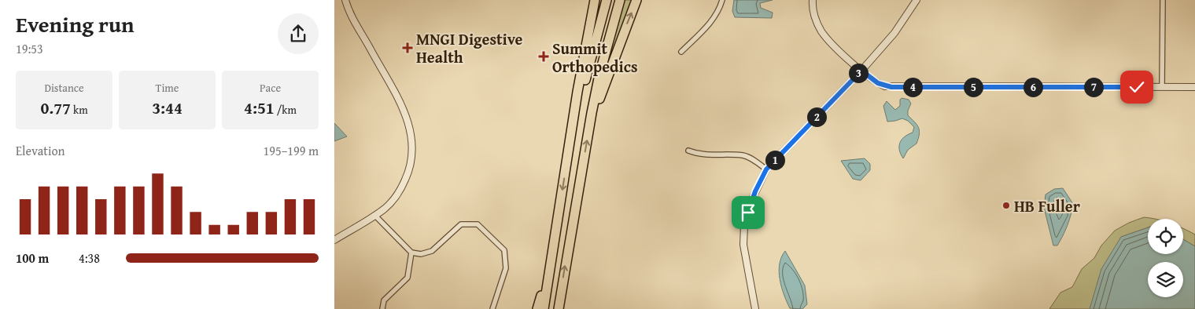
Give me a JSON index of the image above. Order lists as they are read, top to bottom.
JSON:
{
  "places": {
    "health": ["MNGI Digestive Health", "Summit Orthopedics"],
    "other": ["HB Fuller"]
  },
  "page": {
    "heading": ["Evening run", "19:53"],
    "pins": [
      "3",
      "4",
      "5",
      "6",
      "7",
      "2",
      "1"
    ],
    "stats": [
      ["Distance", "0.77 km"],
      ["Time", "3:44"],
      ["Pace", "4:51 /km"]
    ],
    "chart": ["Elevation", "195–199 m"],
    "list": [
      {
        "name": "100 m",
        "note": "4:38"
      }
    ]
  }
}
